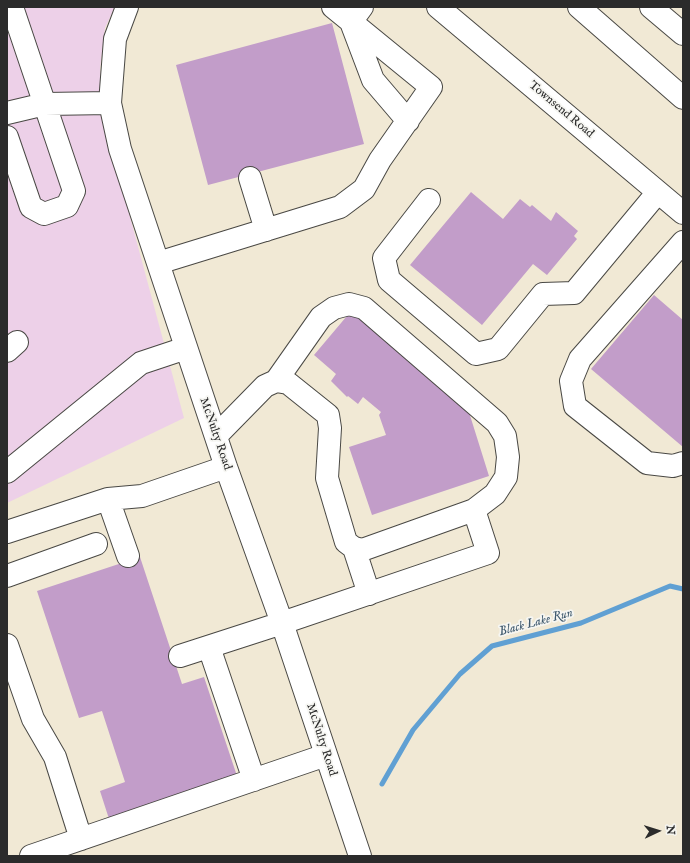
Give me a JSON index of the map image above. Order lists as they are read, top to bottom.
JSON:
{
  "streets": {
    "street": ["Townsend Road", "McNulty Road"]
  },
  "water": ["Black Lake Run"],
  "north": "right"
}
